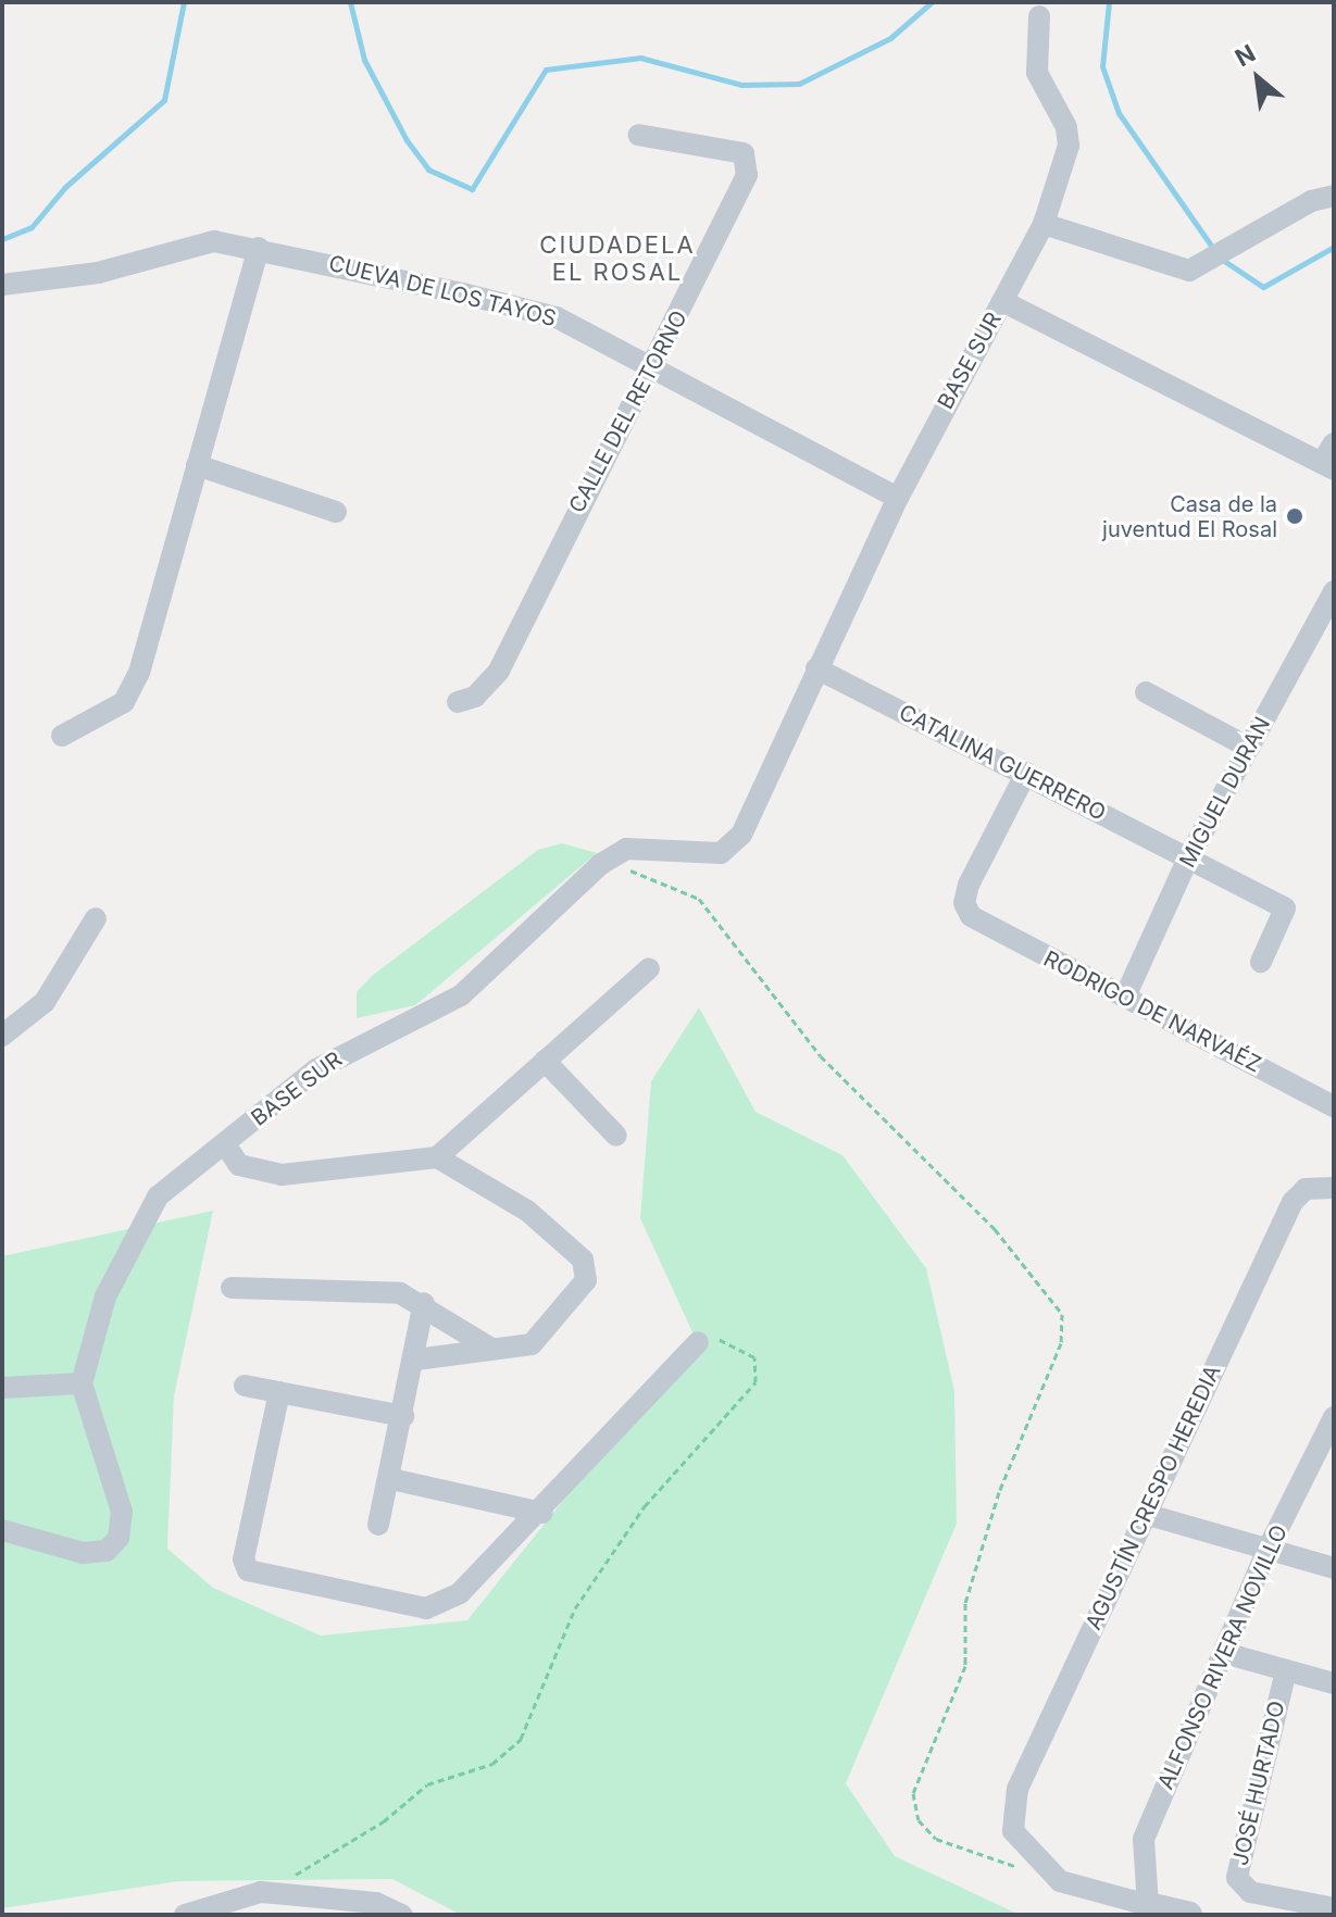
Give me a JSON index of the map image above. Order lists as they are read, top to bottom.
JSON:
{
  "streets": {
    "street": [
      "CUEVA DE LOS TAYOS",
      "BASE SUR",
      "CALLE DEL RETORNO",
      "CATALINA GUERRERO",
      "MIGUEL DURAN",
      "RODRIGO DE NARVAÉZ",
      "AGUSTÍN CRESPO HEREDIA",
      "ALFONSO RIVERA NOVILLO",
      "JOSÉ HURTADO"
    ]
  },
  "crossings": [
    ["CUEVA DE LOS TAYOS", "BASE SUR"],
    ["CUEVA DE LOS TAYOS", "CALLE DEL RETORNO"],
    ["BASE SUR", "CATALINA GUERRERO"],
    ["CATALINA GUERRERO", "MIGUEL DURAN"],
    ["CATALINA GUERRERO", "RODRIGO DE NARVAÉZ"],
    ["MIGUEL DURAN", "RODRIGO DE NARVAÉZ"]
  ],
  "districts": ["CIUDADELA EL ROSAL"],
  "places": ["Casa de la juventud El Rosal"],
  "north": "top left"
}
